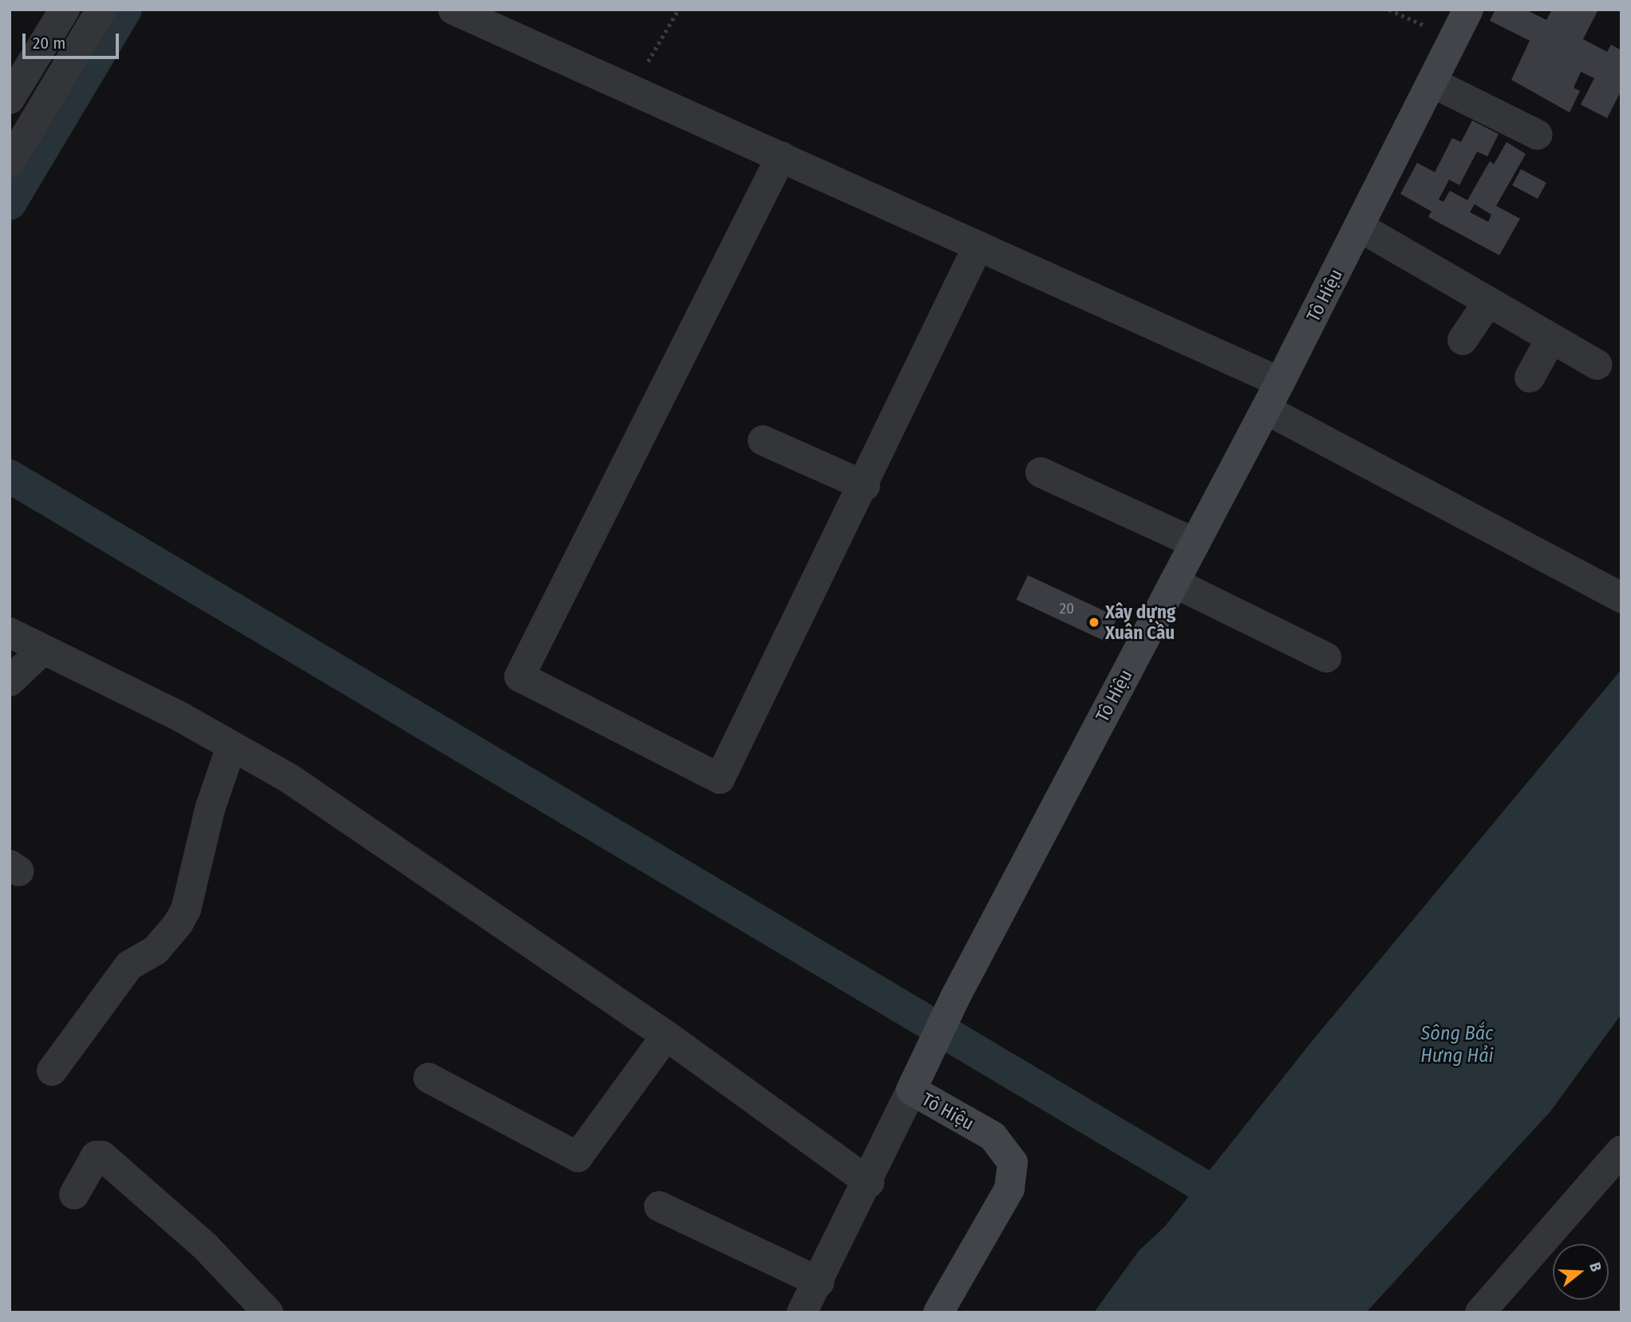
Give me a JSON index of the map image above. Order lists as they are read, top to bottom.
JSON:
{
  "streets": {
    "main road": ["Tô Hiệu"]
  },
  "water": ["Sông Bắc Hưng Hải"],
  "places": ["Xây dựng Xuân Cầu"],
  "house_numbers": ["20"],
  "scale_bar": "20 m",
  "north": "right"
}
